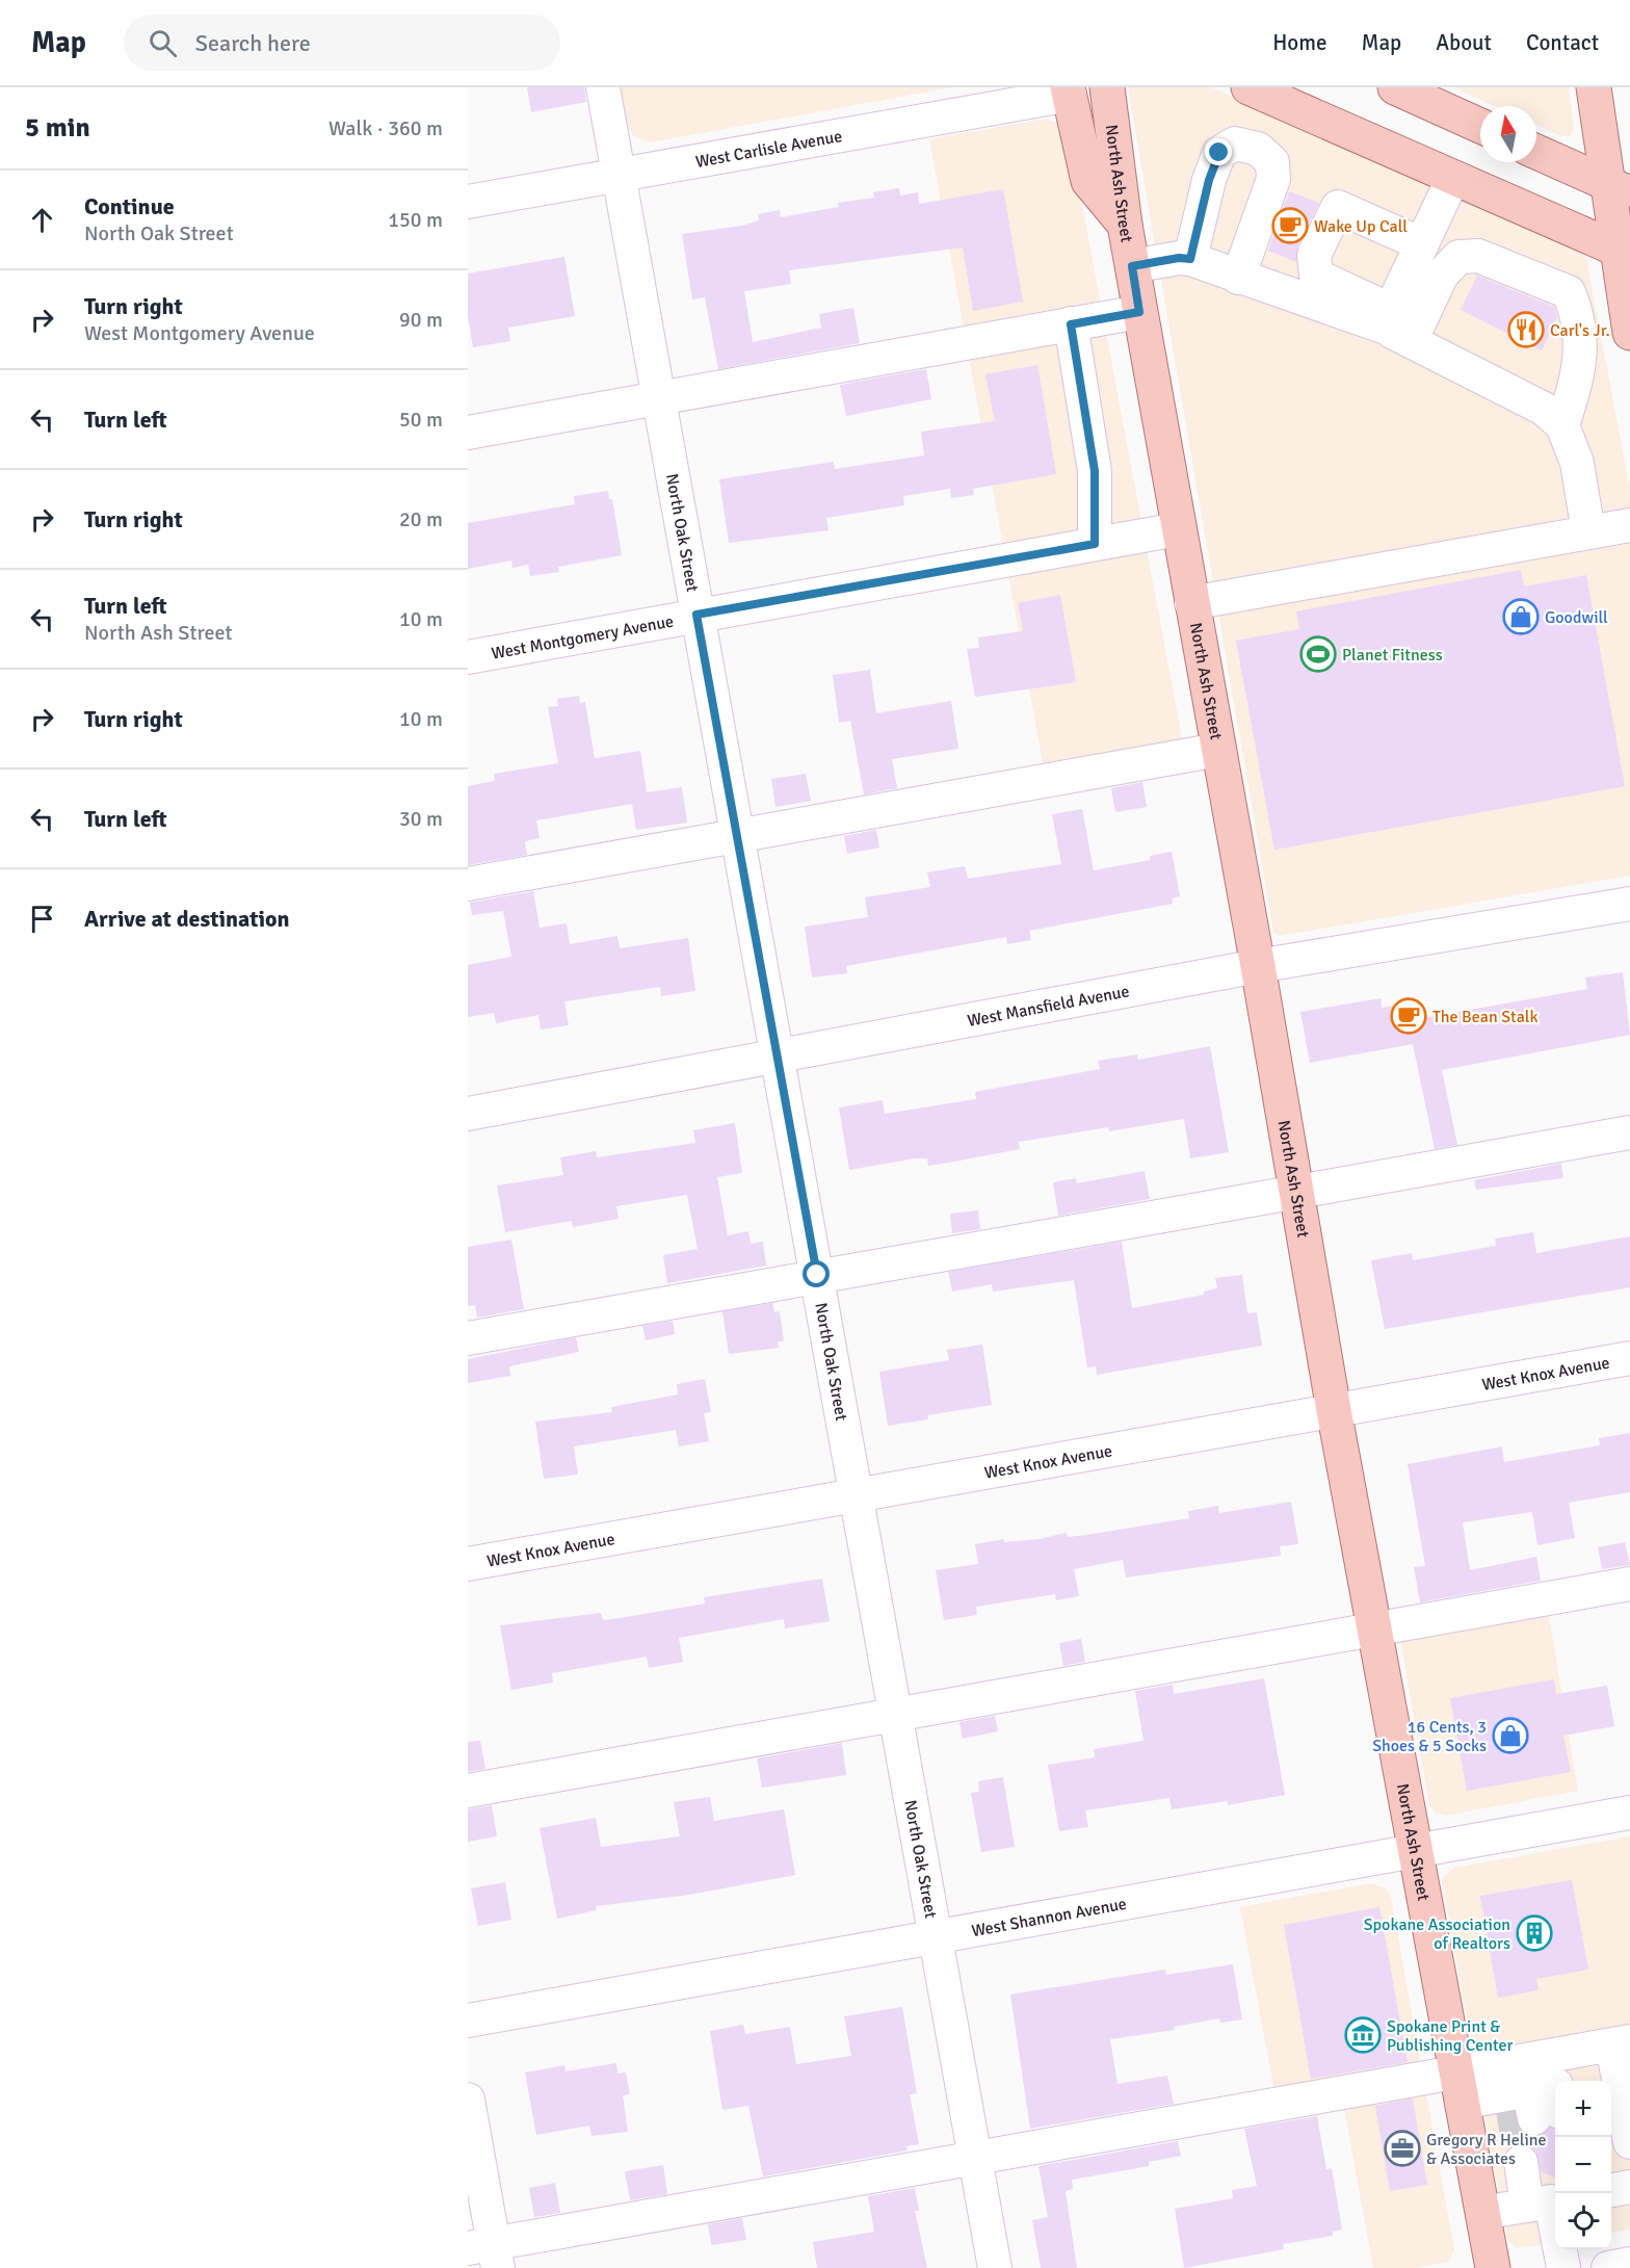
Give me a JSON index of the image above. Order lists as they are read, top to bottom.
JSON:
{
  "streets": {
    "main road": ["North Ash Street"],
    "street": [
      "West Carlisle Avenue",
      "North Oak Street",
      "West Montgomery Avenue",
      "West Mansfield Avenue",
      "West Knox Avenue",
      "West Shannon Avenue"
    ]
  },
  "crossings": [
    ["West Carlisle Avenue", "North Oak Street"],
    ["North Ash Street", "West Montgomery Avenue"],
    ["North Ash Street", "West Mansfield Avenue"],
    ["North Ash Street", "West Knox Avenue"],
    ["North Ash Street", "West Shannon Avenue"],
    ["North Oak Street", "West Montgomery Avenue"],
    ["North Oak Street", "West Mansfield Avenue"],
    ["North Oak Street", "West Knox Avenue"],
    ["North Oak Street", "West Shannon Avenue"]
  ],
  "places": {
    "cafe": ["Wake Up Call", "The Bean Stalk"],
    "restaurant": ["Carl's Jr."],
    "shop": ["Goodwill", "16 Cents, 3 Shoes & 5 Socks"],
    "sports": ["Planet Fitness"],
    "building": ["Spokane Association of Realtors"],
    "museum": ["Spokane Print & Publishing Center"],
    "office": ["Gregory R Heline & Associates"]
  },
  "north": "top",
  "page": {
    "header": "Map",
    "search": "Search here",
    "nav": [
      "Home",
      "Map",
      "About",
      "Contact"
    ],
    "heading": ["5 min", "Walk · 360 m"],
    "list": [
      ["Continue", "North Oak Street", "150 m"],
      ["Turn right", "West Montgomery Avenue", "90 m"],
      ["Turn left", "50 m"],
      ["Turn right", "20 m"],
      ["Turn left", "North Ash Street", "10 m"],
      ["Turn right", "10 m"],
      ["Turn left", "30 m"],
      "Arrive at destination"
    ],
    "map_buttons": ["+", "−"]
  }
}
